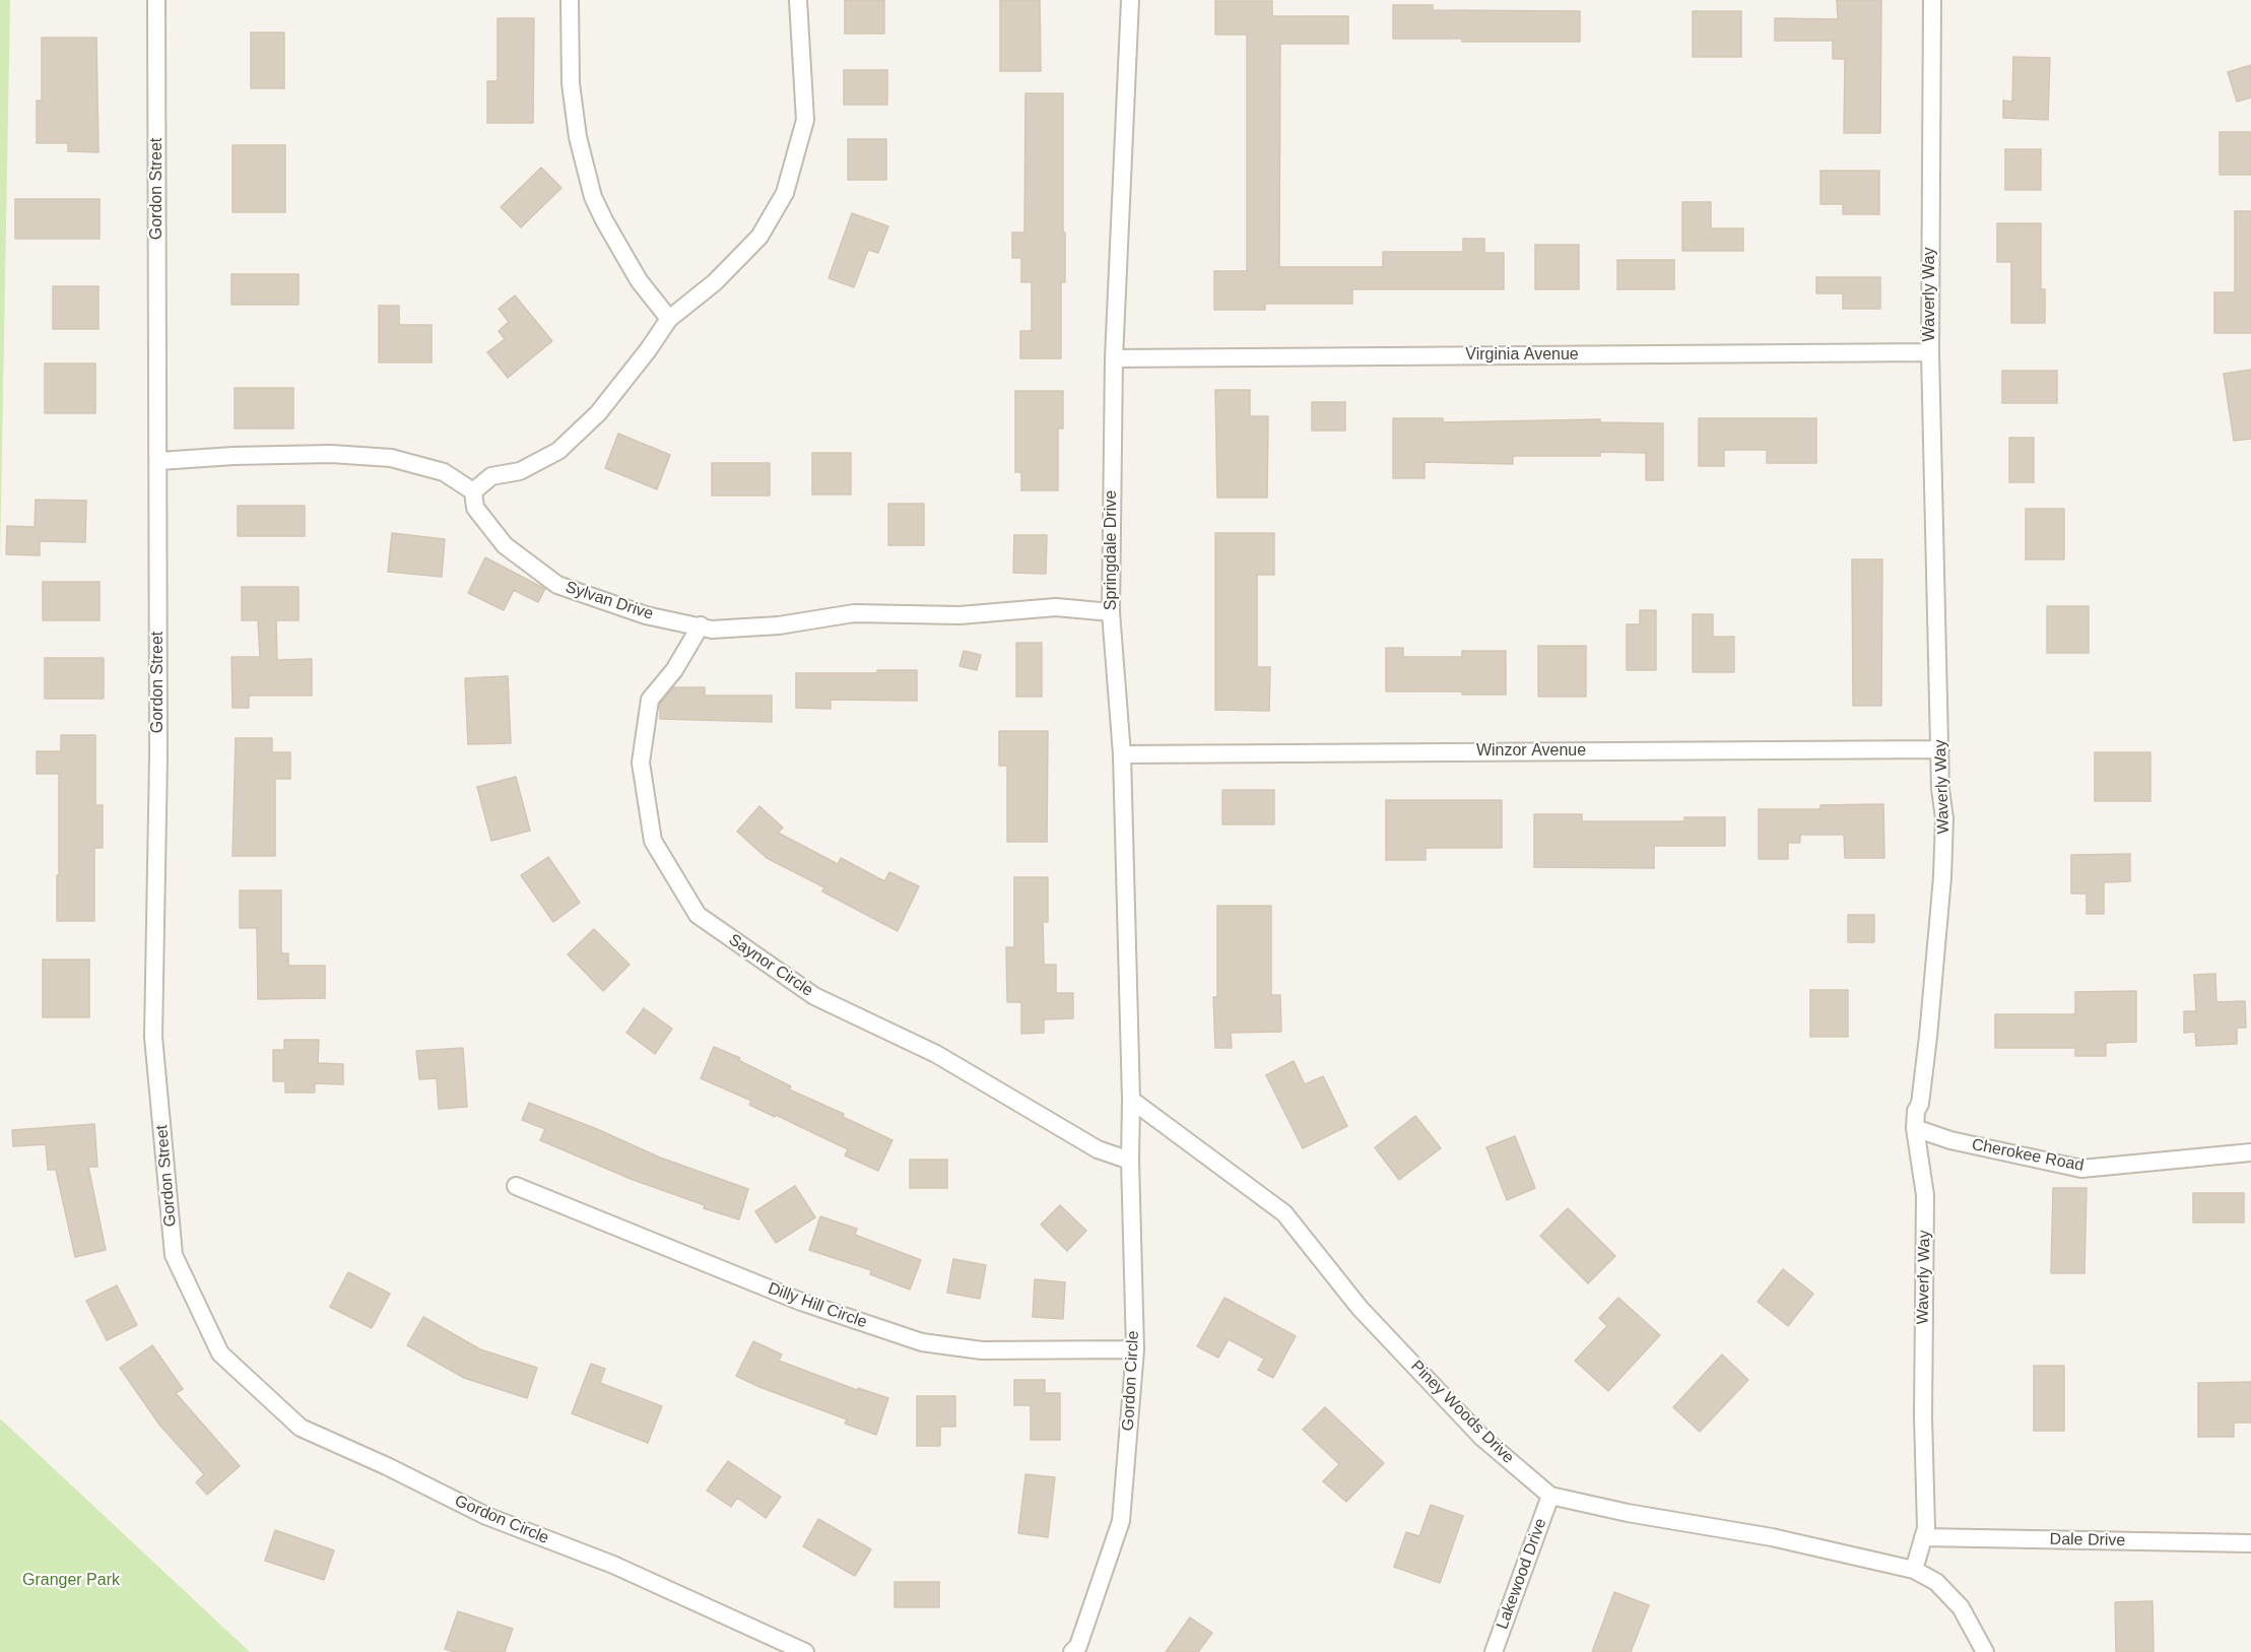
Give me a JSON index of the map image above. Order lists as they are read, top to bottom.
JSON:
{
  "streets": {
    "street": [
      "Gordon Street",
      "Waverly Way",
      "Virginia Avenue",
      "Springdale Drive",
      "Sylvan Drive",
      "Winzor Avenue",
      "Saynor Circle",
      "Cherokee Road",
      "Dilly Hill Circle",
      "Gordon Circle",
      "Piney Woods Drive",
      "Dale Drive",
      "Lakewood Drive"
    ]
  },
  "crossings": [
    ["Gordon Street", "Gordon Circle"],
    ["Waverly Way", "Virginia Avenue"],
    ["Waverly Way", "Winzor Avenue"],
    ["Waverly Way", "Cherokee Road"],
    ["Waverly Way", "Piney Woods Drive"],
    ["Waverly Way", "Dale Drive"],
    ["Virginia Avenue", "Springdale Drive"],
    ["Springdale Drive", "Sylvan Drive"],
    ["Springdale Drive", "Winzor Avenue"],
    ["Springdale Drive", "Gordon Circle"],
    ["Springdale Drive", "Piney Woods Drive"],
    ["Sylvan Drive", "Saynor Circle"],
    ["Saynor Circle", "Gordon Circle"],
    ["Dilly Hill Circle", "Gordon Circle"],
    ["Gordon Circle", "Piney Woods Drive"],
    ["Piney Woods Drive", "Lakewood Drive"]
  ],
  "parks": ["Granger Park"]
}
